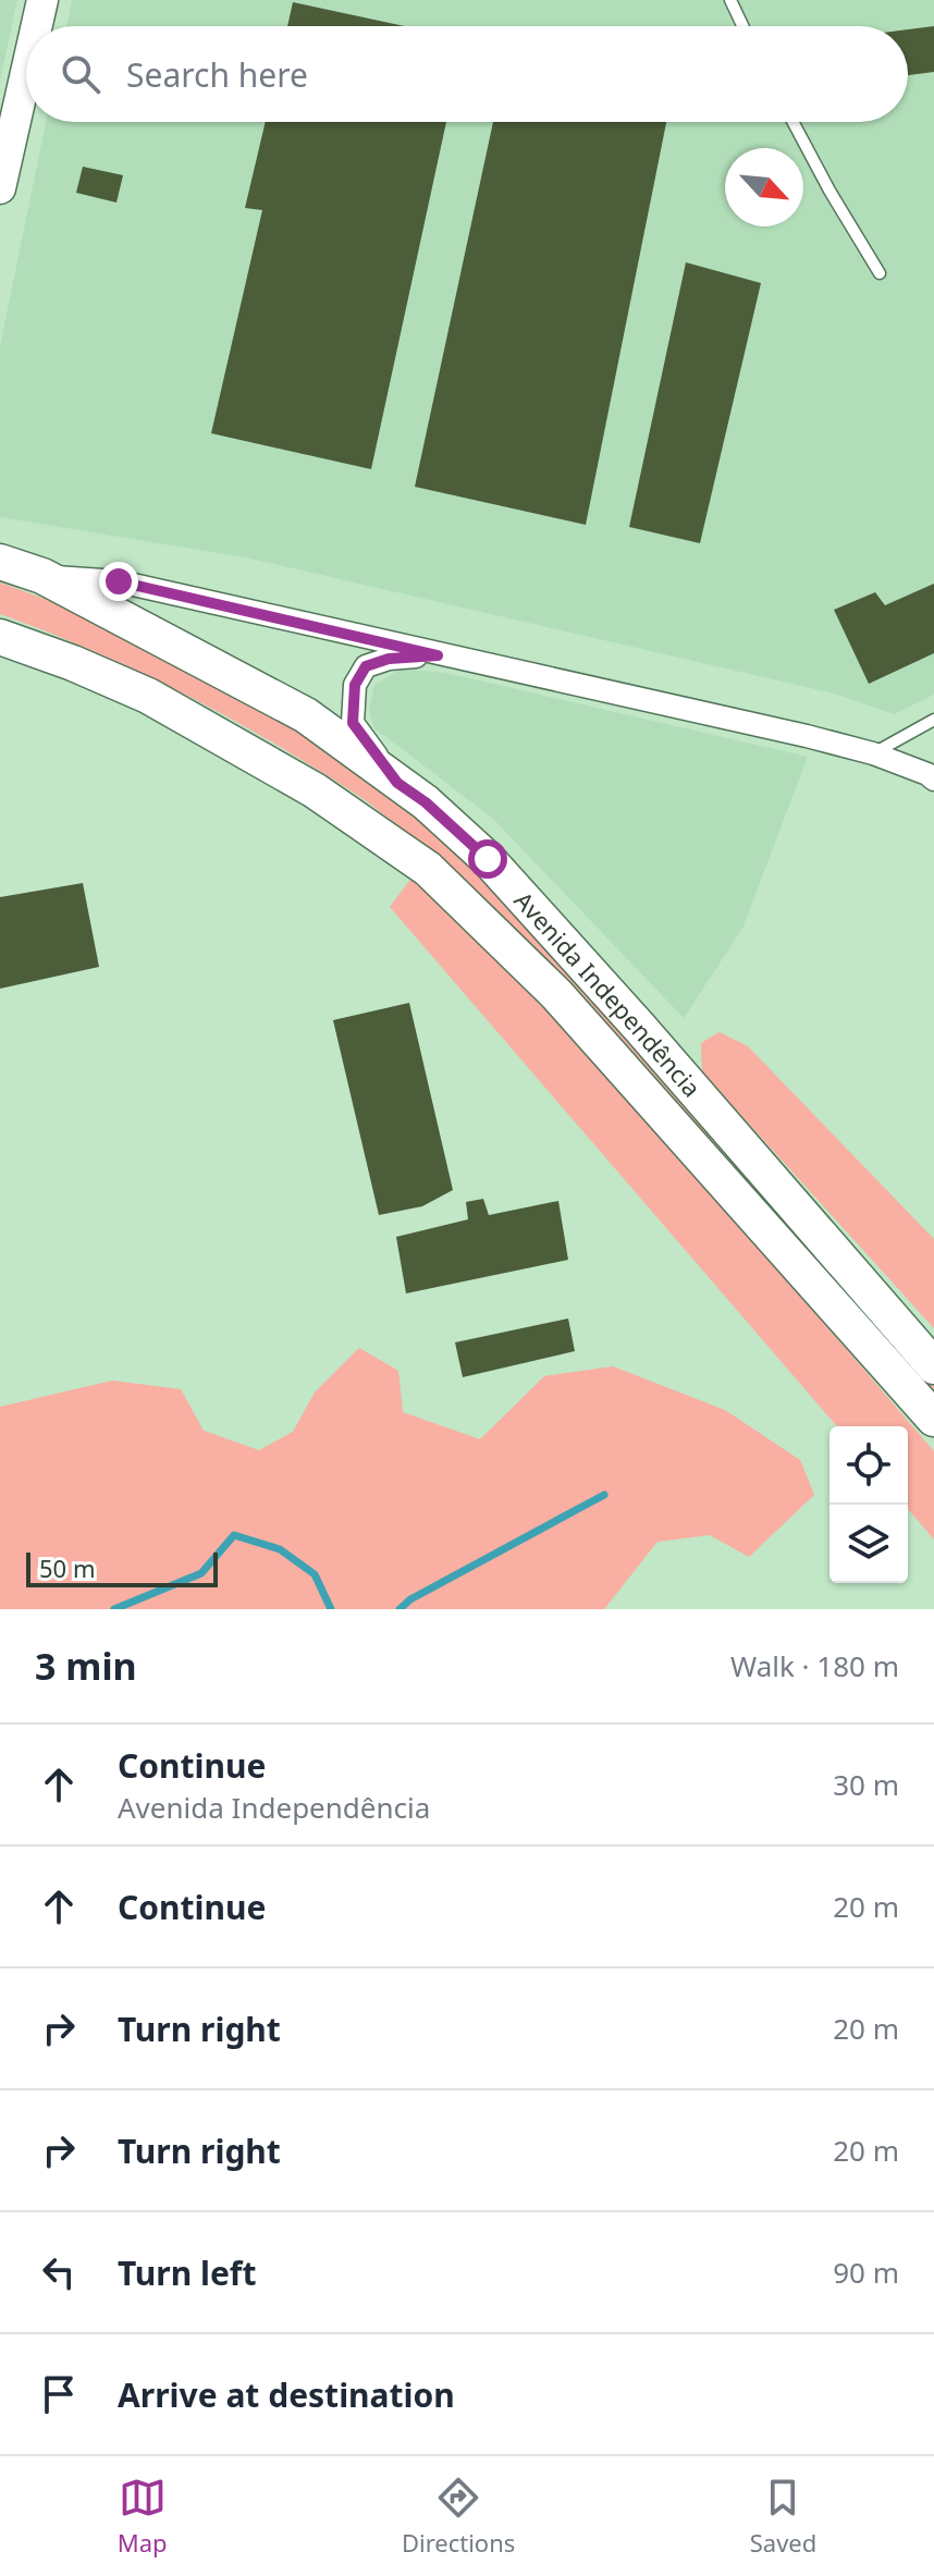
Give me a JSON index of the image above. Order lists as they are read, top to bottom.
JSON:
{
  "streets": {
    "main road": ["Avenida Independência"]
  },
  "scale_bar": "50 m",
  "north": "bottom right",
  "page": {
    "search": "Search here",
    "scale": "50 m",
    "heading": ["3 min", "Walk · 180 m"],
    "list": [
      ["Continue", "Avenida Independência", "30 m"],
      ["Continue", "20 m"],
      ["Turn right", "20 m"],
      ["Turn right", "20 m"],
      ["Turn left", "90 m"],
      "Arrive at destination"
    ],
    "nav": ["Map", "Directions", "Saved"]
  }
}
